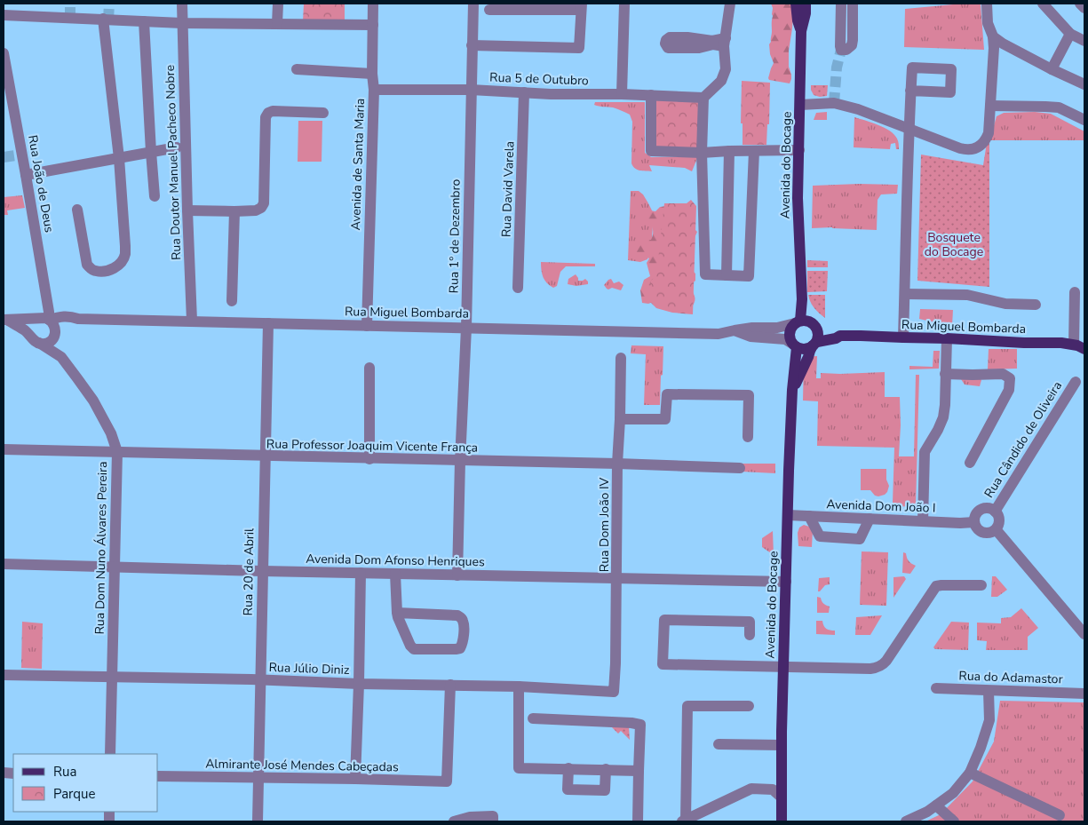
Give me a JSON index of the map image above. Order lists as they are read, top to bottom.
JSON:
{
  "streets": {
    "main road": ["Avenida do Bocage", "Rua Miguel Bombarda"],
    "street": [
      "Rua 5 de Outubro",
      "Rua Doutor Manuel Pacheco Nobre",
      "Avenida de Santa Maria",
      "Rua João de Deus",
      "Rua David Varela",
      "Rua 1º de Dezembro",
      "Rua Cândido de Oliveira",
      "Rua Professor Joaquim Vicente França",
      "Avenida Dom João I",
      "Rua Dom João IV",
      "Rua Dom Nuno Álvares Pereira",
      "Avenida Dom Afonso Henriques",
      "Rua 20 de Abril",
      "Rua Júlio Diniz",
      "Rua do Adamastor",
      "Almirante José Mendes Cabeçadas"
    ]
  },
  "crossings": [
    ["Rua 5 de Outubro", "Avenida de Santa Maria"],
    ["Rua 5 de Outubro", "Rua David Varela"],
    ["Rua 5 de Outubro", "Rua 1º de Dezembro"],
    ["Rua Doutor Manuel Pacheco Nobre", "Rua Miguel Bombarda"],
    ["Avenida de Santa Maria", "Rua Miguel Bombarda"],
    ["Avenida do Bocage", "Rua Miguel Bombarda"],
    ["Avenida do Bocage", "Avenida Dom João I"],
    ["Avenida do Bocage", "Avenida Dom Afonso Henriques"],
    ["Rua João de Deus", "Rua Miguel Bombarda"],
    ["Rua João de Deus", "Rua Dom Nuno Álvares Pereira"],
    ["Rua 1º de Dezembro", "Rua Miguel Bombarda"],
    ["Rua 1º de Dezembro", "Rua Professor Joaquim Vicente França"],
    ["Rua 1º de Dezembro", "Avenida Dom Afonso Henriques"],
    ["Rua Miguel Bombarda", "Rua Dom Nuno Álvares Pereira"],
    ["Rua Miguel Bombarda", "Rua 20 de Abril"],
    ["Rua Cândido de Oliveira", "Avenida Dom João I"],
    ["Rua Professor Joaquim Vicente França", "Rua Dom João IV"],
    ["Rua Professor Joaquim Vicente França", "Rua Dom Nuno Álvares Pereira"],
    ["Rua Professor Joaquim Vicente França", "Rua 20 de Abril"],
    ["Rua Dom João IV", "Avenida Dom Afonso Henriques"],
    ["Rua Dom João IV", "Rua Júlio Diniz"],
    ["Rua Dom Nuno Álvares Pereira", "Avenida Dom Afonso Henriques"],
    ["Rua Dom Nuno Álvares Pereira", "Rua Júlio Diniz"],
    ["Avenida Dom Afonso Henriques", "Rua 20 de Abril"],
    ["Rua 20 de Abril", "Rua Júlio Diniz"],
    ["Rua 20 de Abril", "Almirante José Mendes Cabeçadas"],
    ["Rua Júlio Diniz", "Almirante José Mendes Cabeçadas"]
  ],
  "parks": ["Bosquete do Bocage"],
  "legend": ["Rua", "Parque"]
}
